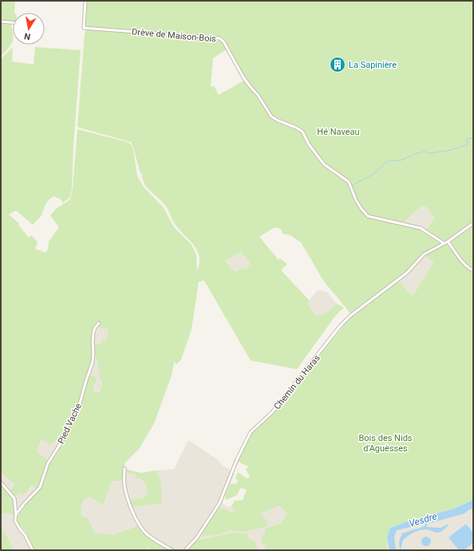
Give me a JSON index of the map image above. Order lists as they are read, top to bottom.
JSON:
{
  "streets": {
    "street": ["Drève de Maison-Bois", "Chemin du Haras", "Pied Vache"]
  },
  "crossings": [
    ["Drève de Maison-Bois", "Chemin du Haras"]
  ],
  "water": ["Vesdre"],
  "parks": ["Hé Naveau", "Bois des Nids d'Aguèsses"],
  "places": {
    "building": ["La Sapinière"]
  },
  "north": "bottom"
}
